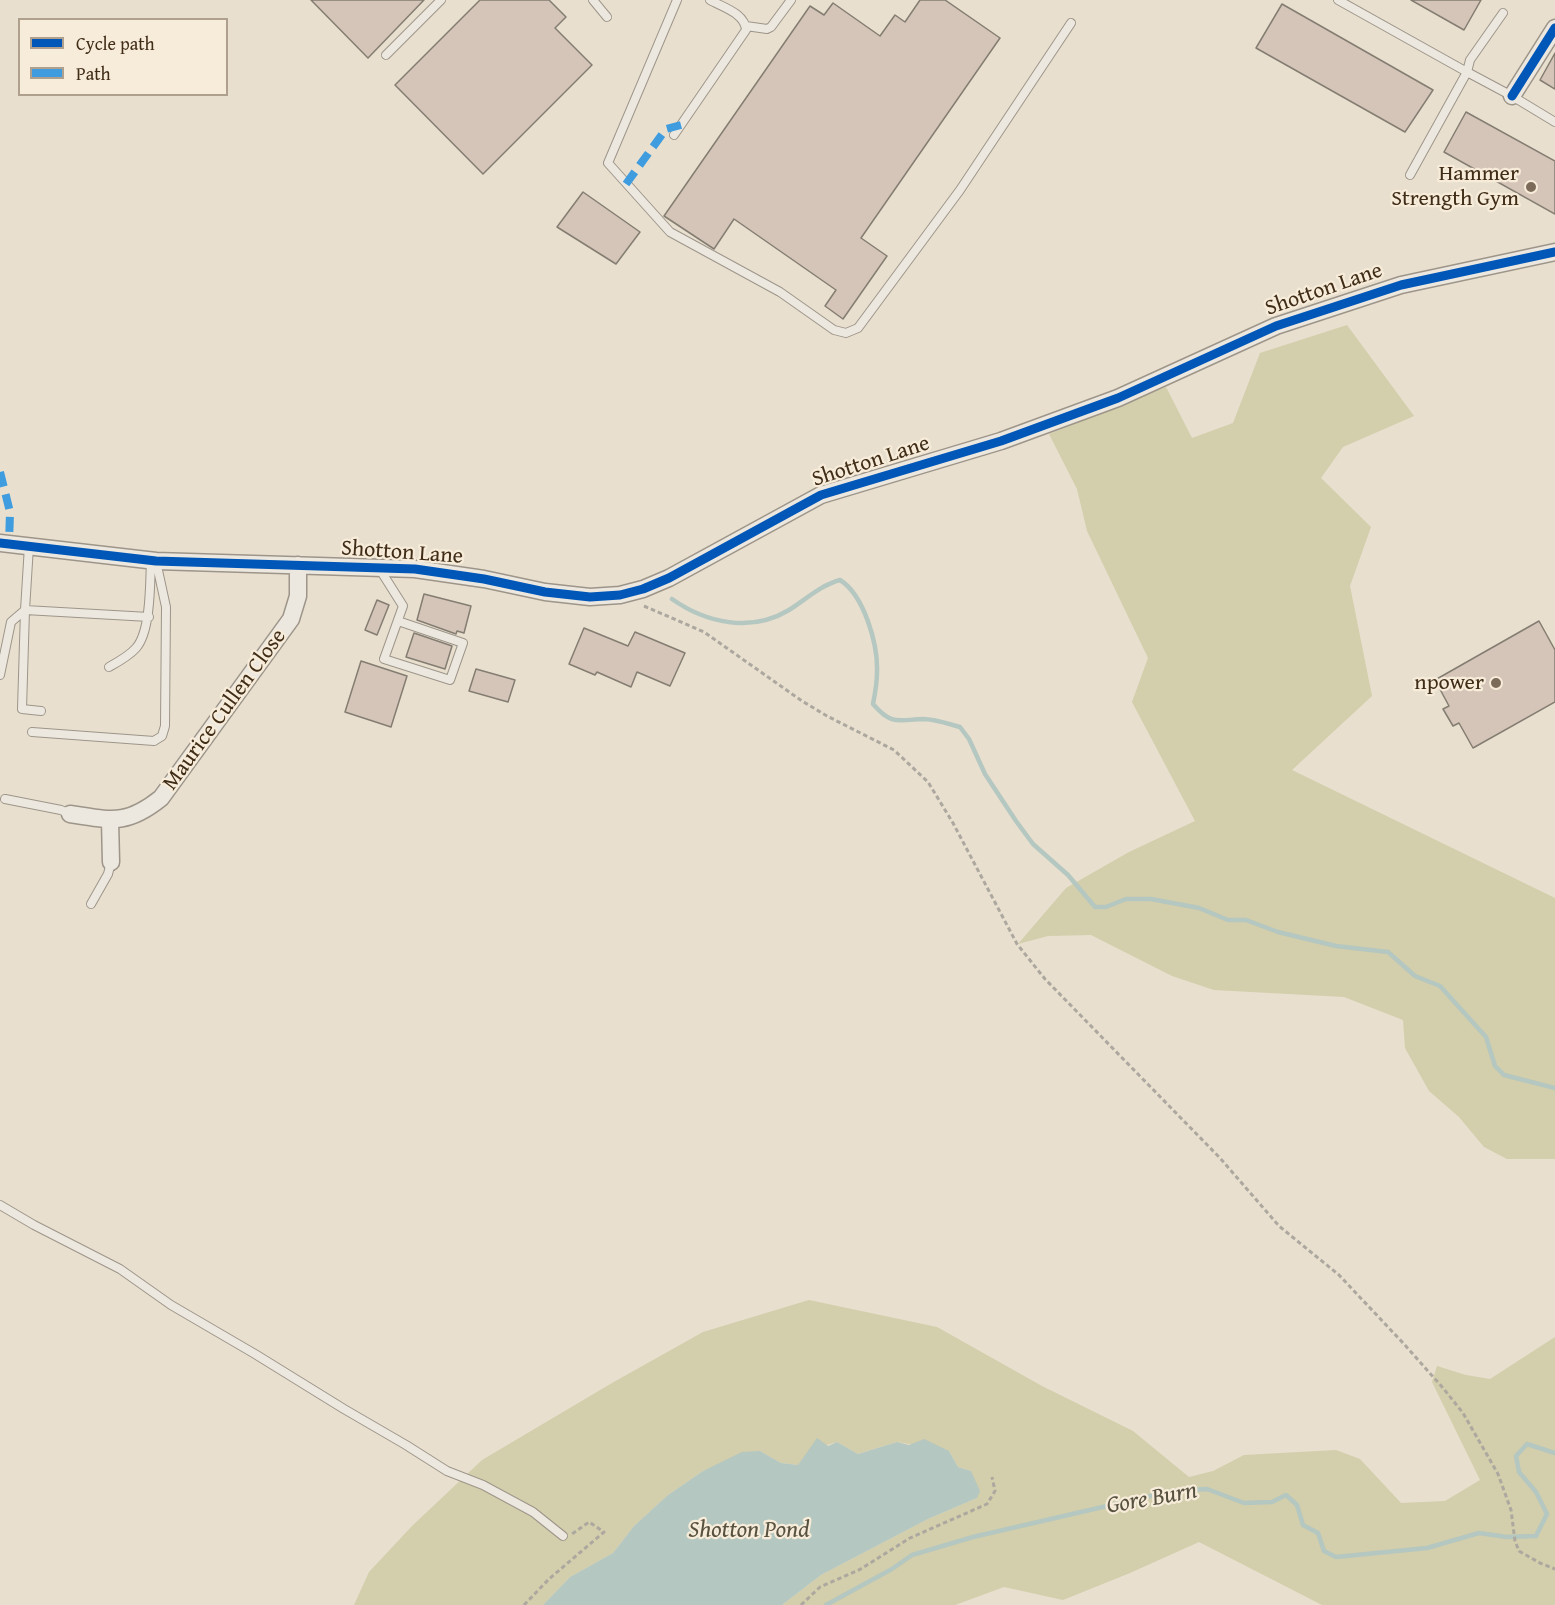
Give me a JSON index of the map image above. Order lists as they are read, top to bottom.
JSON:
{
  "streets": {
    "street": ["Shotton Lane", "Maurice Cullen Close"]
  },
  "crossings": [
    ["Shotton Lane", "Maurice Cullen Close"]
  ],
  "water": ["Gore Burn", "Shotton Pond"],
  "places": ["Hammer Strength Gym", "npower"],
  "legend": ["Cycle path", "Path"]
}
